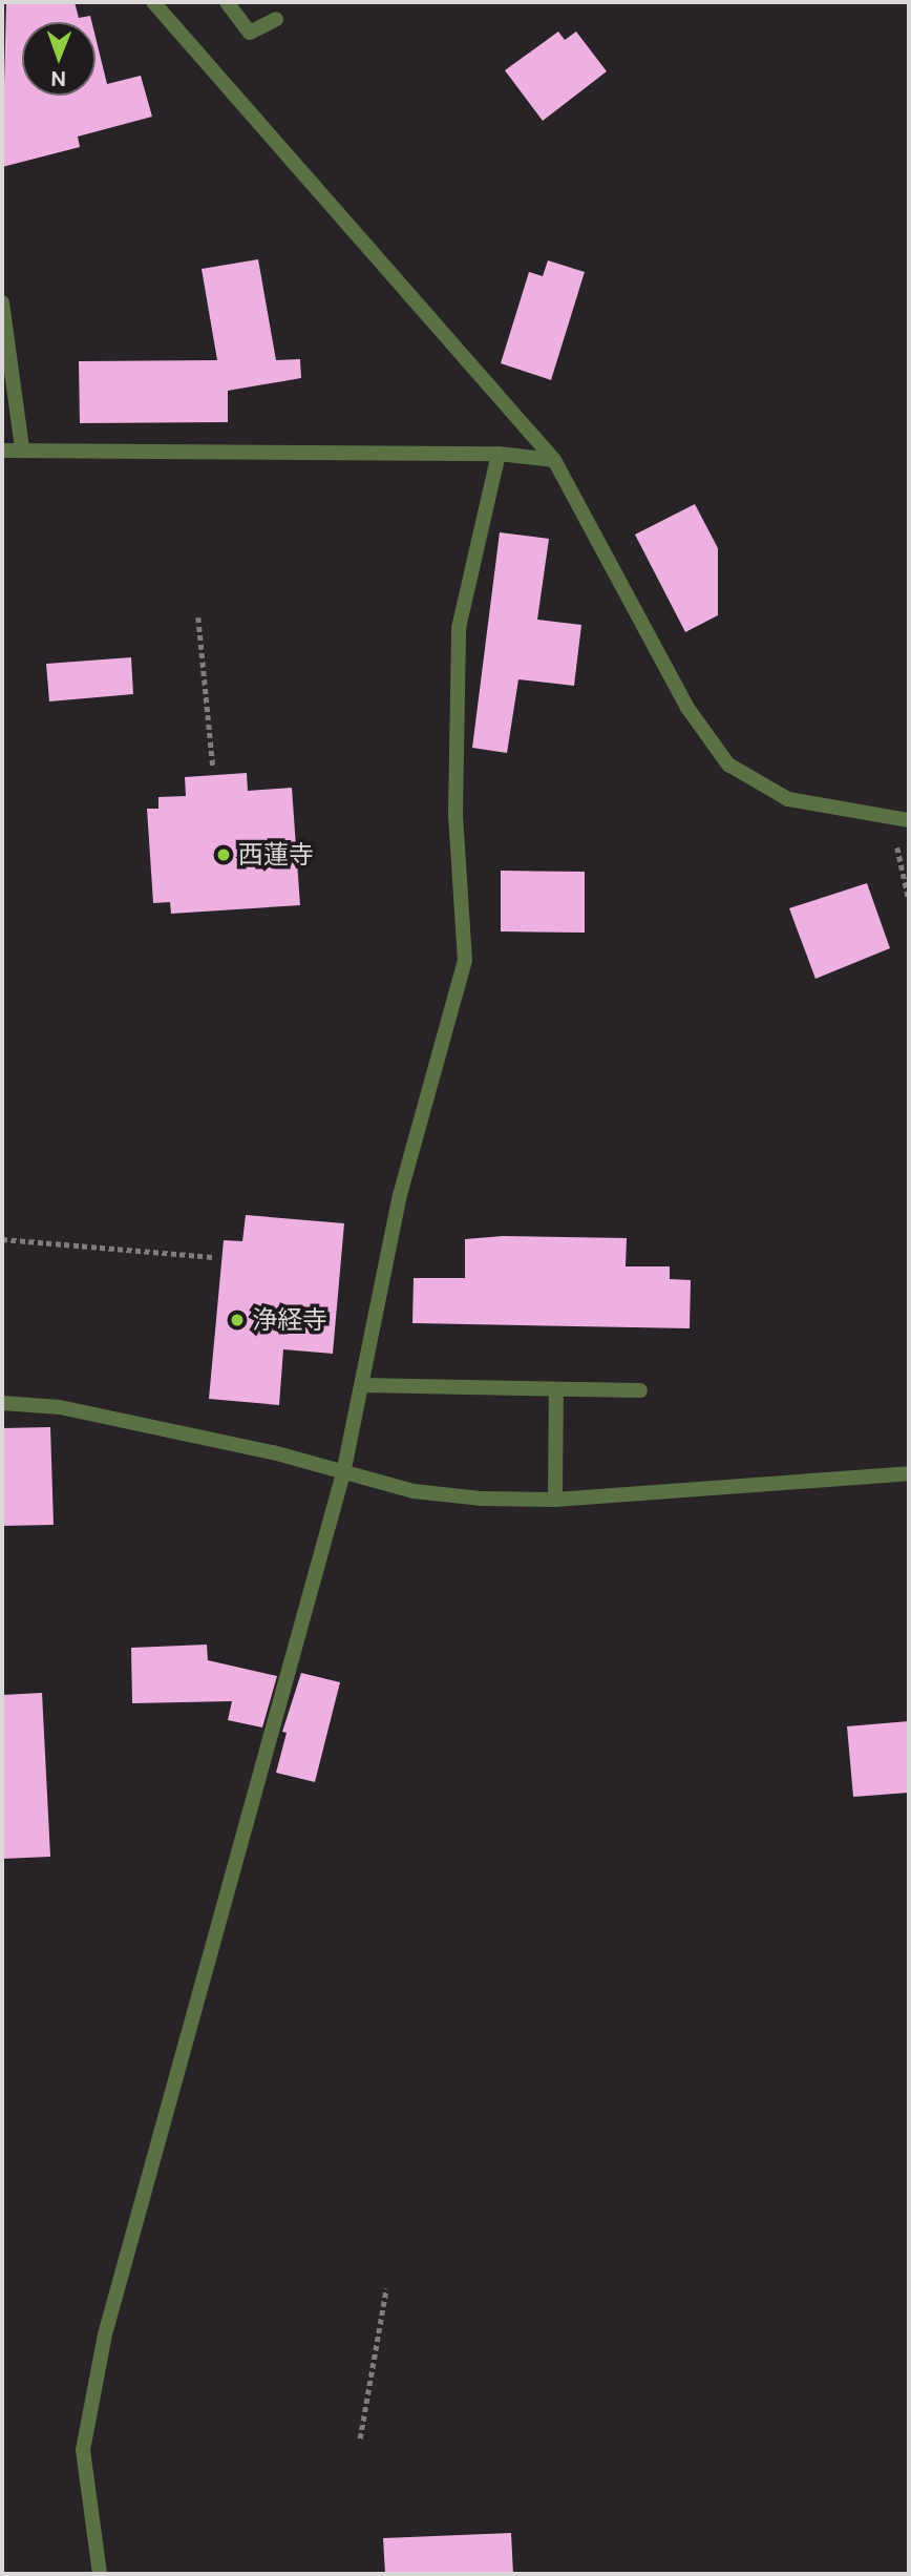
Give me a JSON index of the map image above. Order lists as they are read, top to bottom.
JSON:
{
  "places": ["西蓮寺", "浄経寺"],
  "north": "bottom"
}
